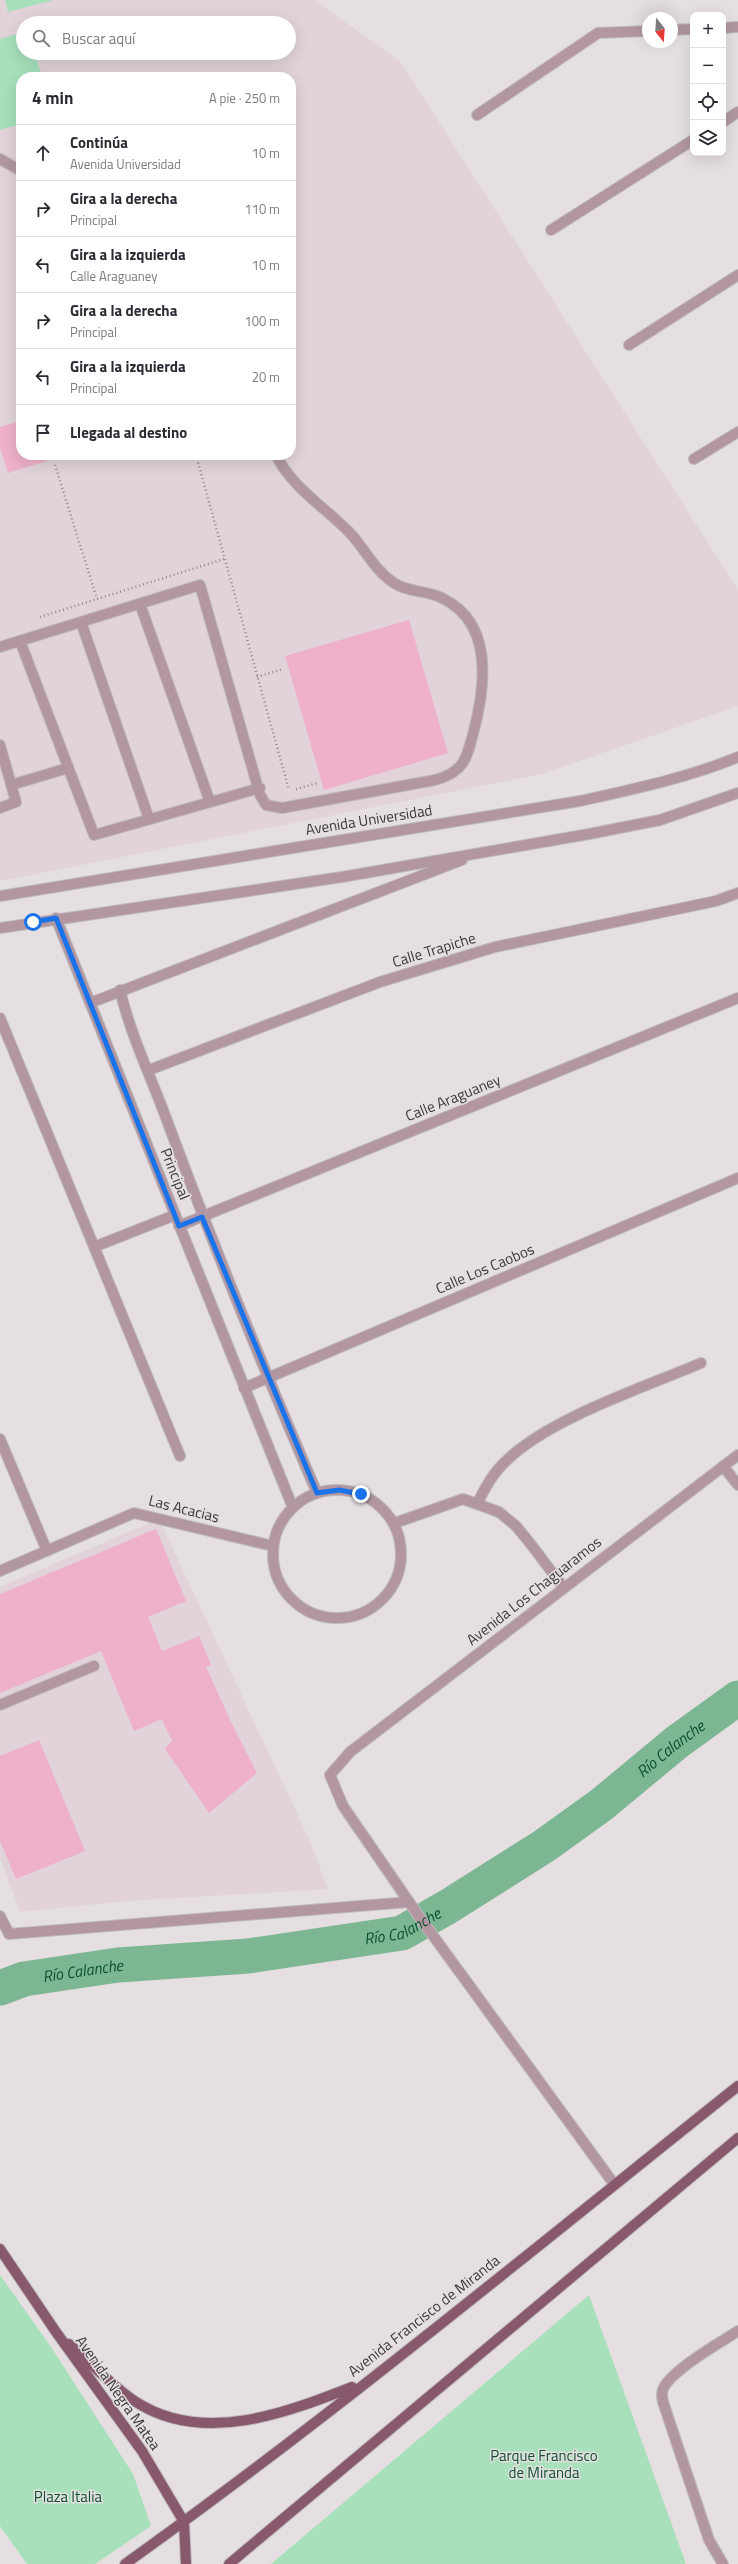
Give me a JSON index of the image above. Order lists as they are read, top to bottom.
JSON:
{
  "streets": {
    "main road": ["Avenida Francisco de Miranda", "Avenida Negra Matea"],
    "street": [
      "Avenida Universidad",
      "Calle Trapiche",
      "Calle Araguaney",
      "Principal",
      "Calle Los Caobos",
      "Las Acacias",
      "Avenida Los Chaguaramos"
    ]
  },
  "crossings": [
    ["Calle Trapiche", "Principal"],
    ["Calle Araguaney", "Principal"],
    ["Principal", "Calle Los Caobos"],
    ["Principal", "Las Acacias"],
    ["Avenida Francisco de Miranda", "Avenida Negra Matea"]
  ],
  "water": ["Río Calanche"],
  "parks": ["Parque Francisco de Miranda", "Plaza Italia"],
  "north": "bottom",
  "page": {
    "map_buttons": ["+", "−"],
    "search": "Buscar aquí",
    "heading": ["4 min", "A pie · 250 m"],
    "list": [
      ["Continúa", "Avenida Universidad", "10 m"],
      ["Gira a la derecha", "Principal", "110 m"],
      ["Gira a la izquierda", "Calle Araguaney", "10 m"],
      ["Gira a la derecha", "Principal", "100 m"],
      ["Gira a la izquierda", "Principal", "20 m"],
      "Llegada al destino"
    ]
  }
}
